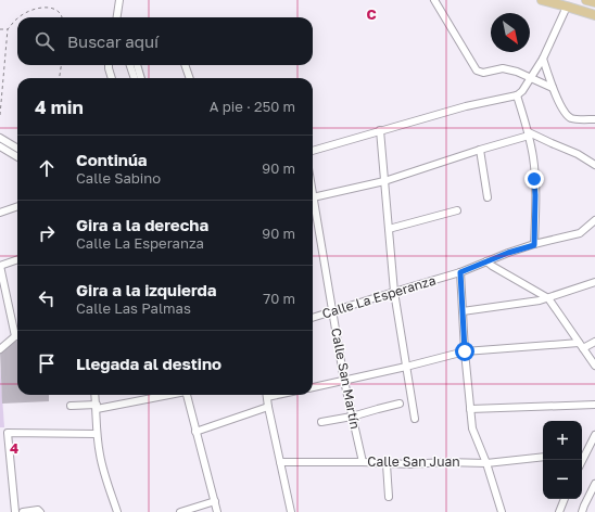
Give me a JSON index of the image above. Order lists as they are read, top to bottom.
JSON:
{
  "streets": {
    "street": ["Calle La Esperanza", "Calle San Martín", "Calle San Juan"]
  },
  "crossings": [
    ["Calle La Esperanza", "Calle San Martín"],
    ["Calle San Martín", "Calle San Juan"]
  ],
  "north": "bottom right",
  "page": {
    "search": "Buscar aquí",
    "heading": ["4 min", "A pie · 250 m"],
    "list": [
      ["Continúa", "Calle Sabino", "90 m"],
      ["Gira a la derecha", "Calle La Esperanza", "90 m"],
      ["Gira a la izquierda", "Calle Las Palmas", "70 m"],
      "Llegada al destino"
    ],
    "map_buttons": ["+", "−"]
  },
  "grid": {
    "columns": ["C"],
    "rows": ["4"]
  }
}
